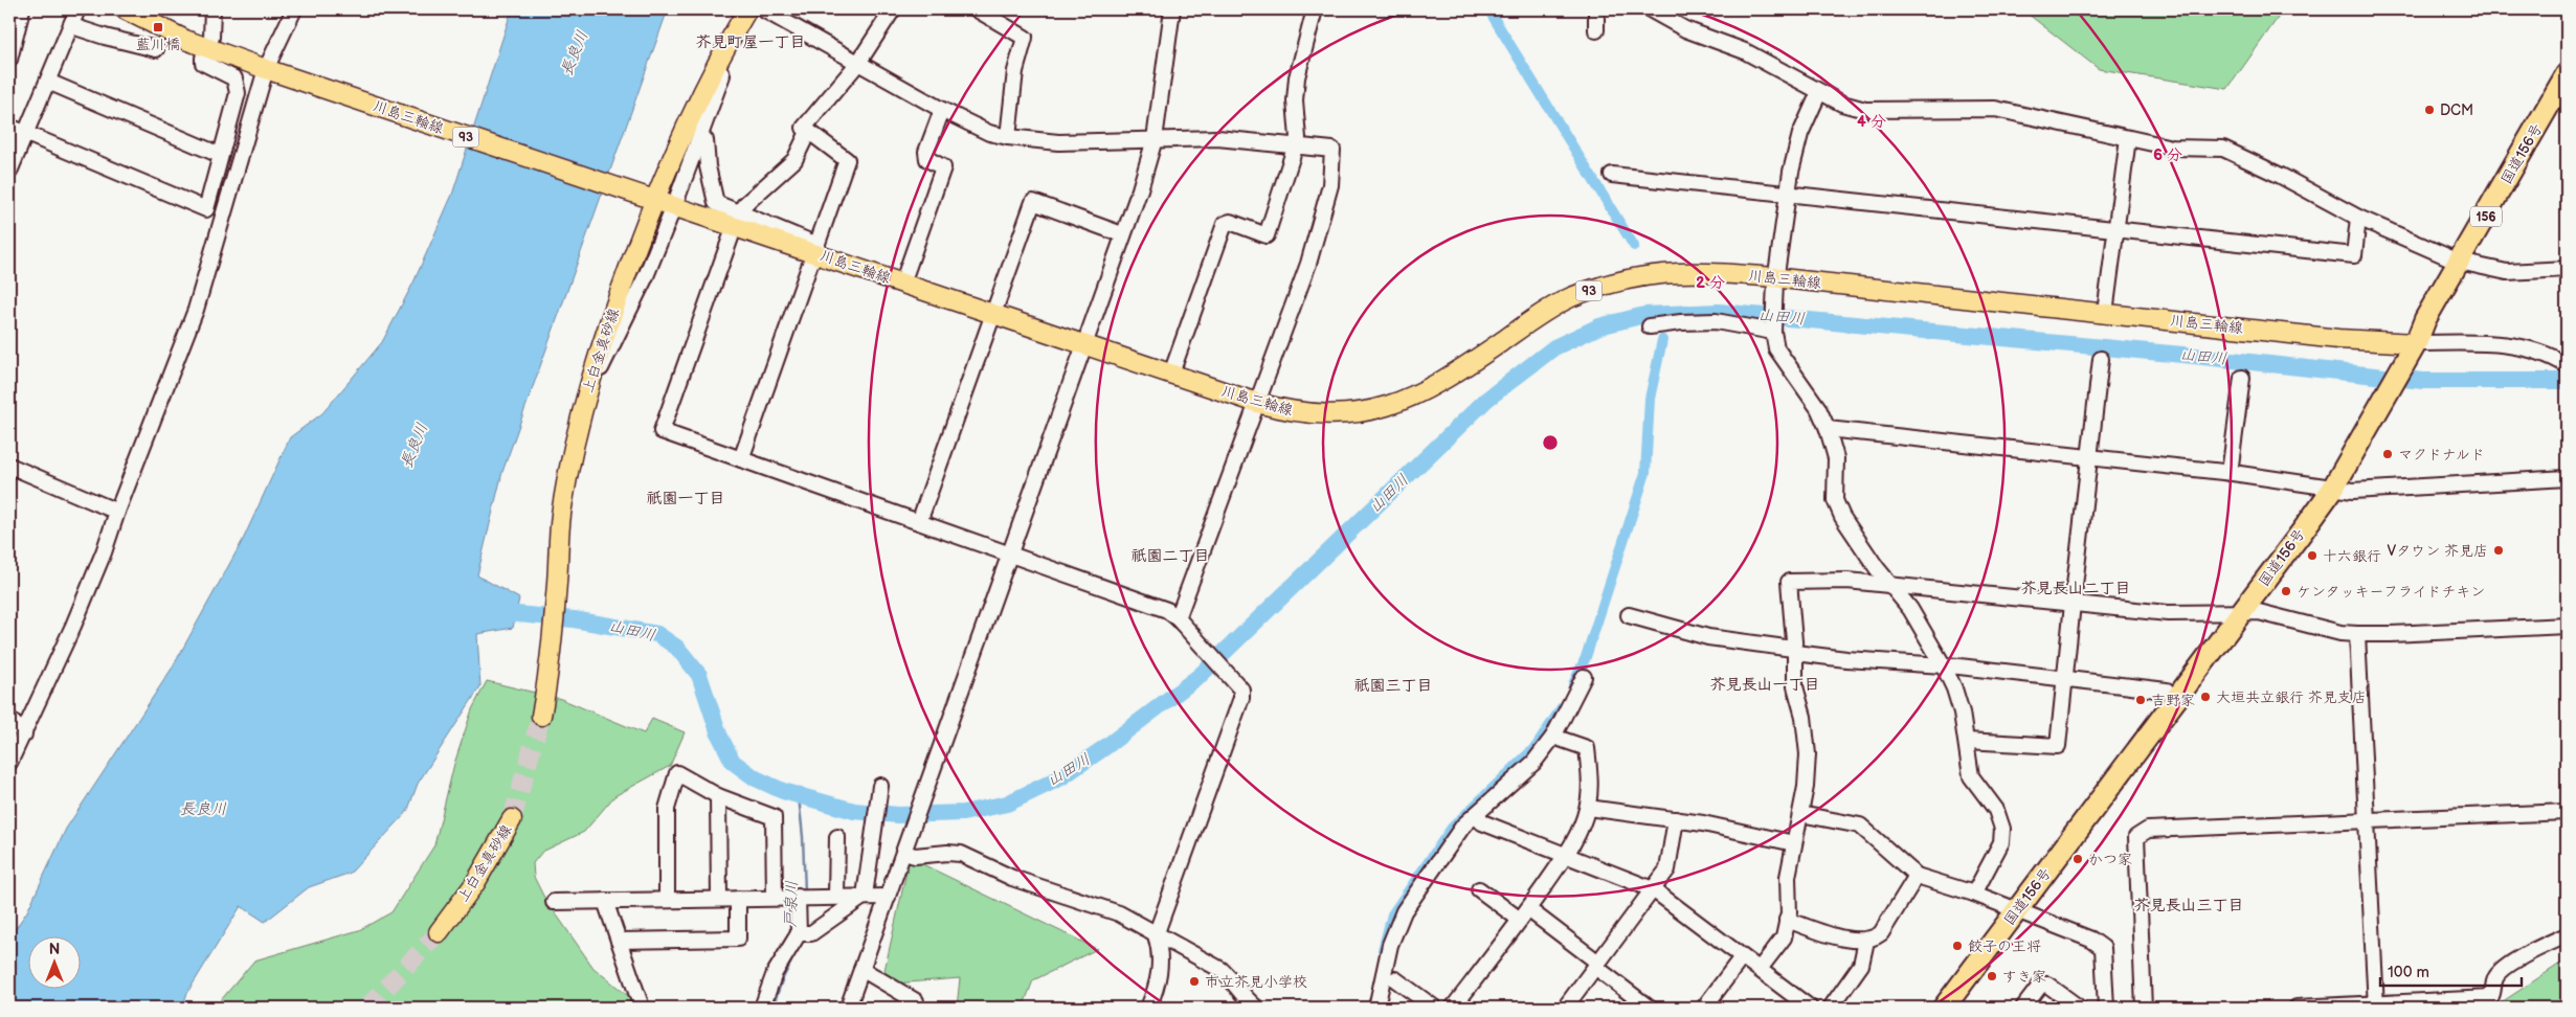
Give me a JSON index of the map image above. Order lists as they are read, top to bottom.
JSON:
{
  "streets": {
    "highway": ["国道156号", "156"],
    "main road": ["川島三輪線", "93", "上白金真砂線"]
  },
  "crossings": [
    ["川島三輪線", "国道156号"],
    ["川島三輪線", "上白金真砂線"]
  ],
  "districts": [
    "芥見町屋一丁目",
    "祇園一丁目",
    "祇園二丁目",
    "芥見長山二丁目",
    "芥見長山一丁目",
    "祇園三丁目",
    "芥見長山三丁目"
  ],
  "water": ["長良川", "山田川", "戸泉川"],
  "places": {
    "transit": ["藍川橋"],
    "other": [
      "DCM",
      "マクドナルド",
      "Vタウン 芥見店",
      "十六銀行",
      "ケンタッキーフライドチキン",
      "大垣共立銀行 芥見支店",
      "吉野家",
      "かつ家",
      "餃子の王将",
      "すき家",
      "市立芥見小学校"
    ]
  },
  "scale_bar": "100 m",
  "north": "top",
  "rings": ["4 分", "6 分", "2 分"]
}
